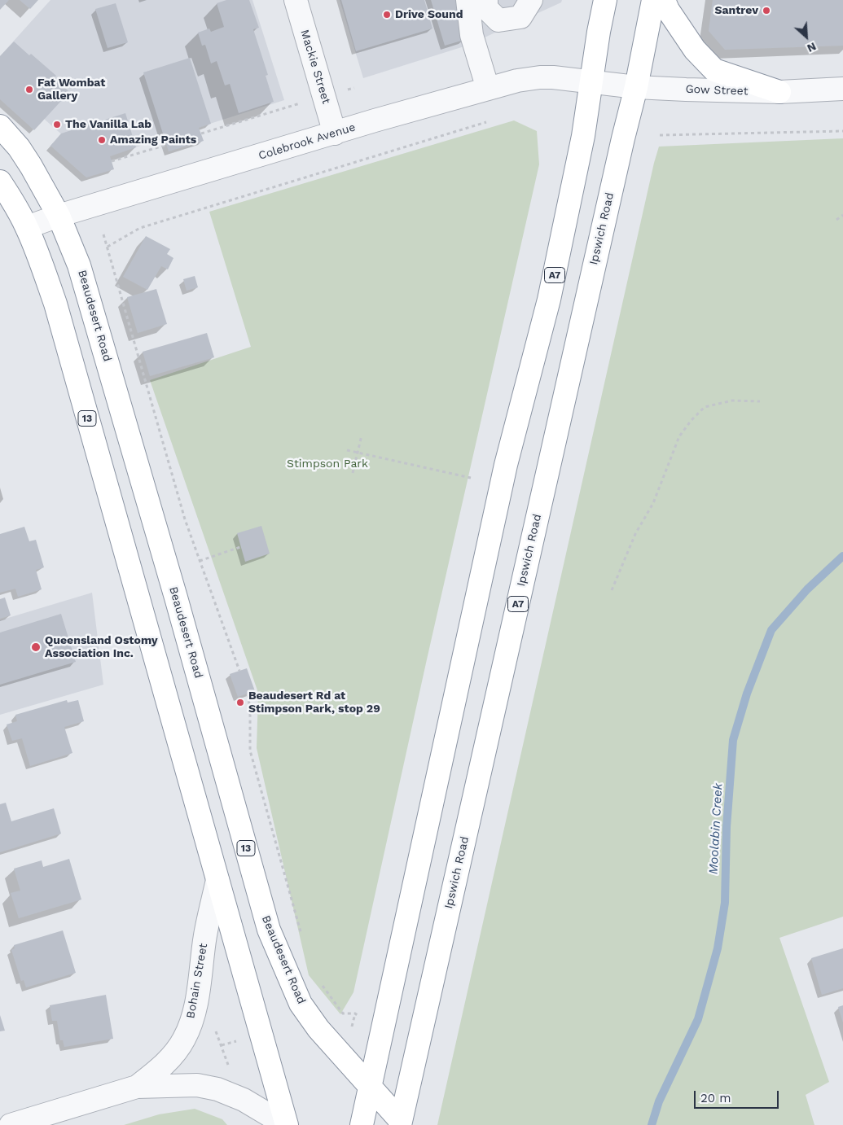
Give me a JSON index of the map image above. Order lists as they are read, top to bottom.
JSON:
{
  "streets": {
    "highway": [
      "Ipswich Road",
      "A7",
      "Beaudesert Road",
      "13"
    ],
    "street": [
      "Mackie Street",
      "Gow Street",
      "Colebrook Avenue",
      "Bohain Street"
    ]
  },
  "crossings": [
    ["Mackie Street", "Colebrook Avenue"],
    ["Gow Street", "Colebrook Avenue"],
    ["Gow Street", "Ipswich Road"],
    ["Gow Street", "A7"],
    ["Colebrook Avenue", "A7"],
    ["Colebrook Avenue", "Beaudesert Road"],
    ["Colebrook Avenue", "13"],
    ["Ipswich Road", "Beaudesert Road"],
    ["A7", "Beaudesert Road"],
    ["13", "Bohain Street"]
  ],
  "water": ["Moolabin Creek"],
  "parks": ["Stimpson Park"],
  "places": [
    "Santrev",
    "Drive Sound",
    "Fat Wombat Gallery",
    "The Vanilla Lab",
    "Amazing Paints",
    "Queensland Ostomy Association Inc.",
    "Beaudesert Rd at Stimpson Park, stop 29"
  ],
  "scale_bar": "20 m",
  "north": "bottom right"
}
